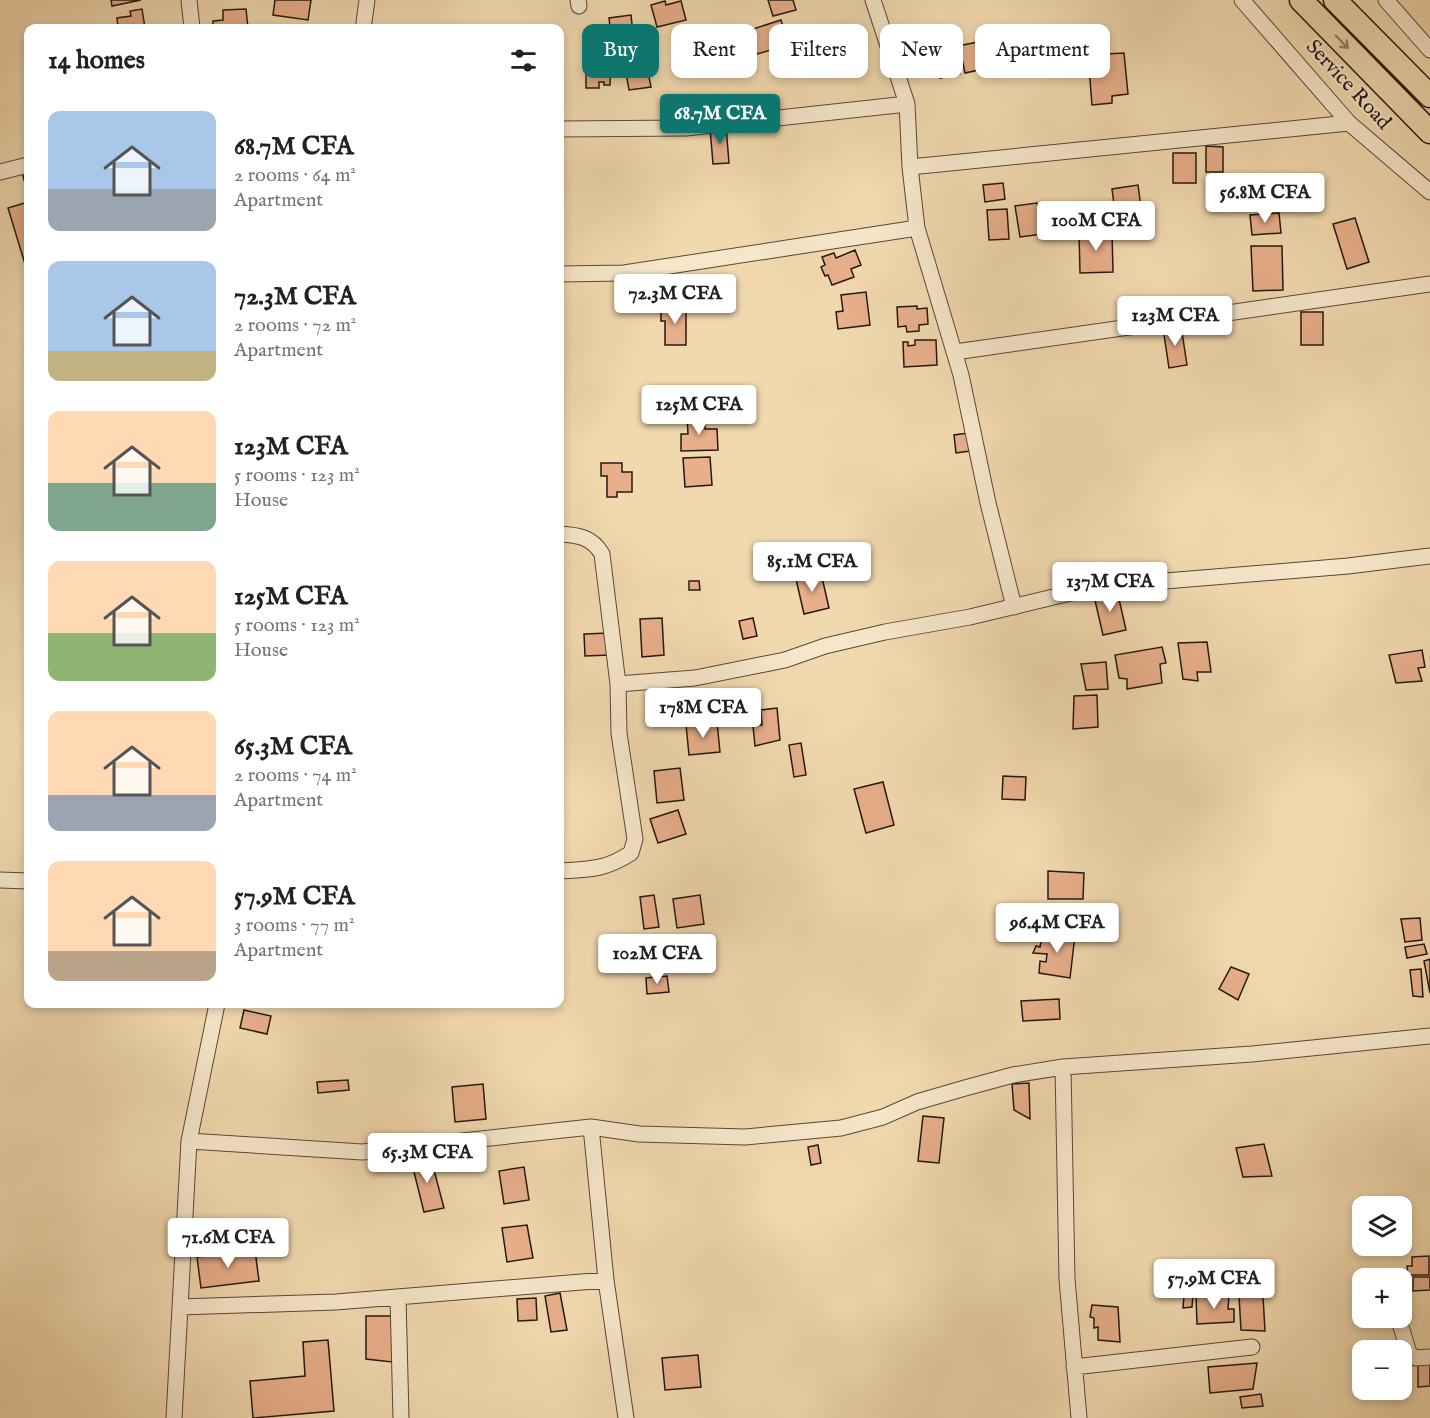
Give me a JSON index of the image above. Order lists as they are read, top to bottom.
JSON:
{
  "streets": {
    "street": ["Service Road"]
  },
  "page": {
    "chip": [
      "Buy",
      "Rent",
      "Filters",
      "New",
      "Apartment"
    ],
    "heading": "14 homes",
    "price": [
      "68.7M CFA",
      "56.8M CFA",
      "100M CFA",
      "72.3M CFA",
      "123M CFA",
      "125M CFA",
      "85.1M CFA",
      "137M CFA",
      "178M CFA",
      "96.4M CFA",
      "102M CFA",
      "65.3M CFA",
      "71.6M CFA",
      "57.9M CFA"
    ],
    "list": [
      {
        "name": "68.7M CFA",
        "note": "2 rooms · 64 m² · Apartment"
      },
      {
        "name": "72.3M CFA",
        "note": "2 rooms · 72 m² · Apartment"
      },
      {
        "name": "123M CFA",
        "note": "5 rooms · 123 m² · House"
      },
      {
        "name": "125M CFA",
        "note": "5 rooms · 123 m² · House"
      },
      {
        "name": "65.3M CFA",
        "note": "2 rooms · 74 m² · Apartment"
      },
      {
        "name": "57.9M CFA",
        "note": "3 rooms · 77 m² · Apartment"
      }
    ],
    "map_buttons": ["+", "−"]
  }
}
